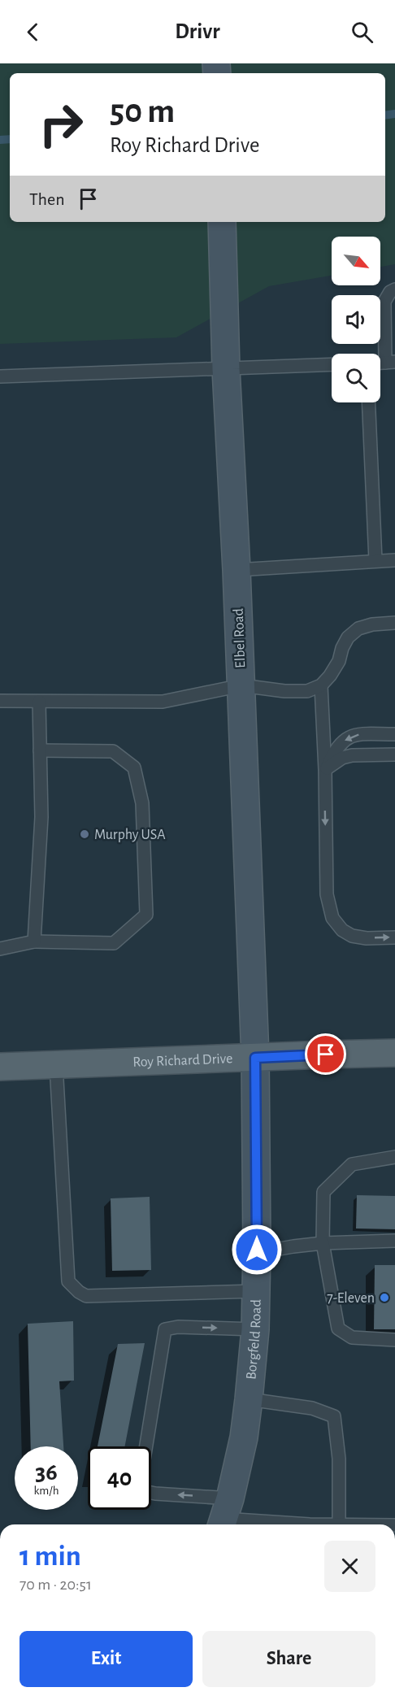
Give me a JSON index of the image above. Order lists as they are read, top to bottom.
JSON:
{
  "streets": {
    "main road": ["Roy Richard Drive"],
    "street": ["Elbel Road", "Borgfeld Road"]
  },
  "crossings": [
    ["Elbel Road", "Roy Richard Drive"],
    ["Elbel Road", "Borgfeld Road"],
    ["Roy Richard Drive", "Borgfeld Road"]
  ],
  "places": ["Murphy USA", "7-Eleven"],
  "north": "bottom right",
  "page": {
    "header": "Drivr",
    "turn": ["50 m", "Roy Richard Drive"],
    "then": "Then",
    "speed": "36 km/h",
    "limit": "40",
    "heading": ["1 min", "70 m · 20:51"],
    "buttons": ["Exit", "Share"]
  }
}
